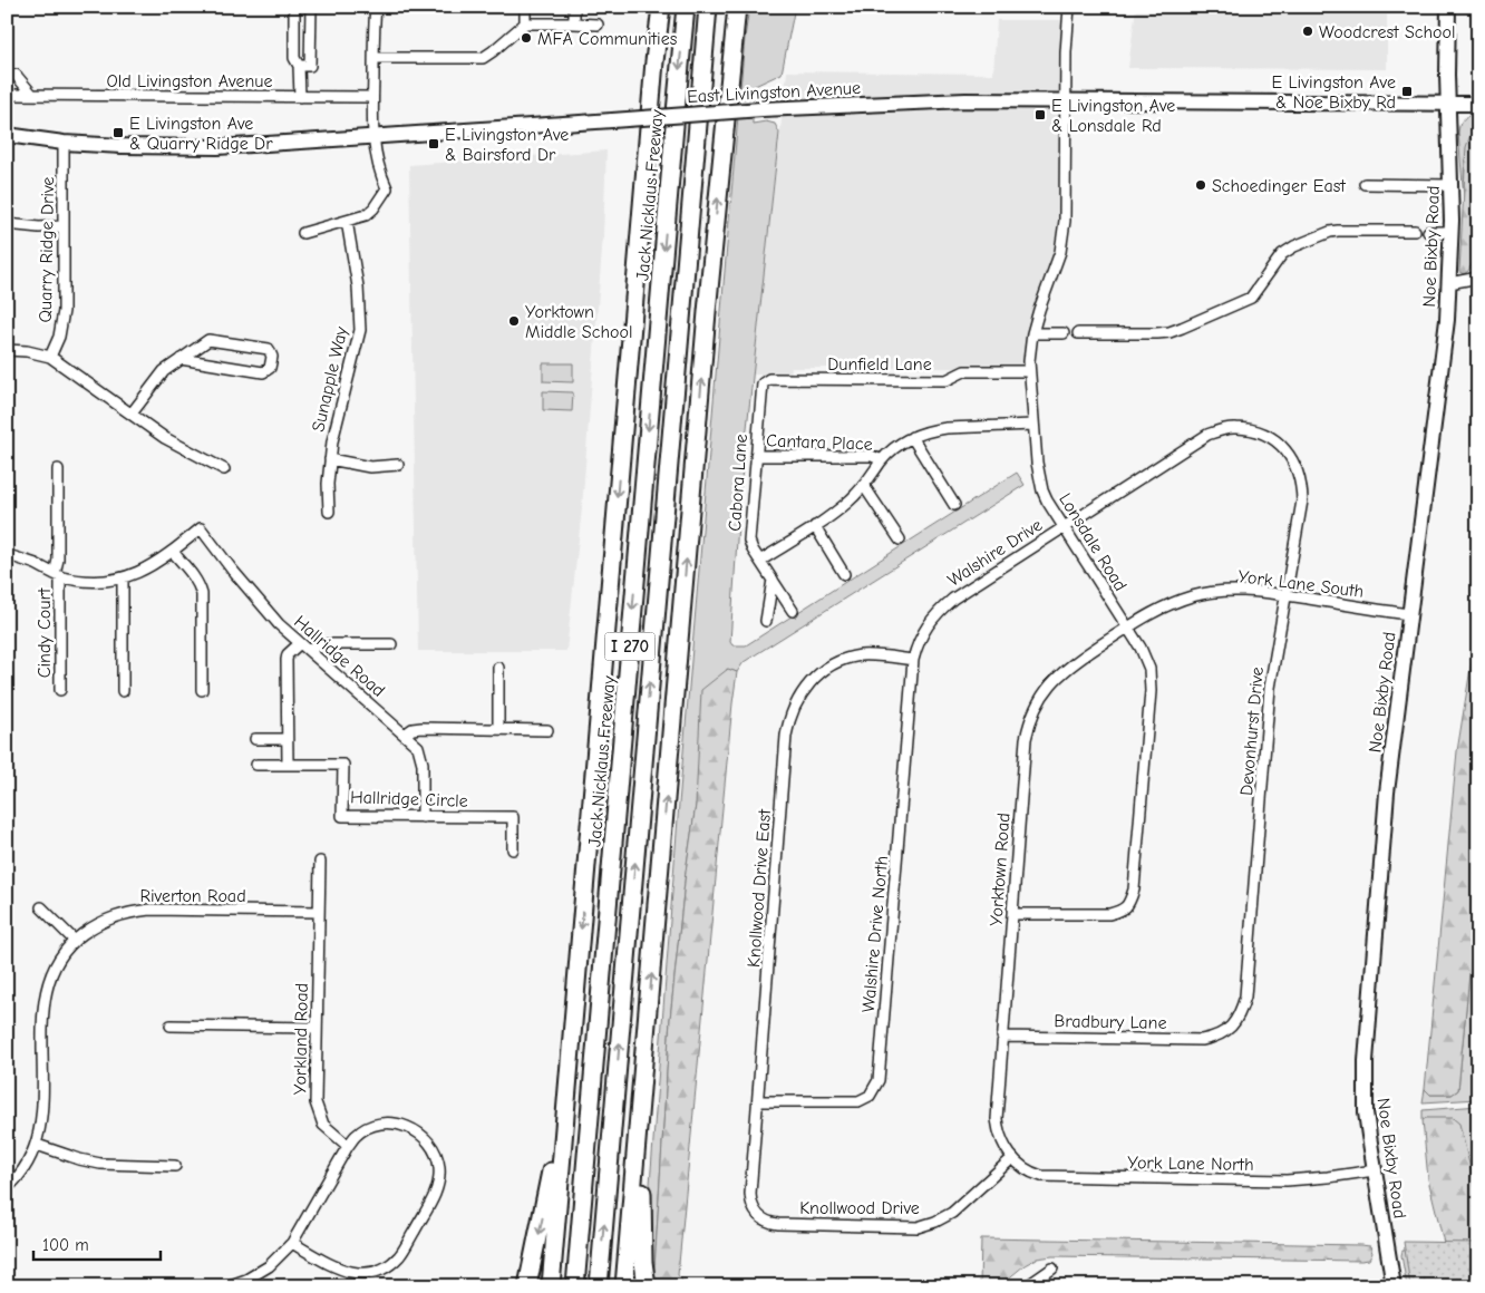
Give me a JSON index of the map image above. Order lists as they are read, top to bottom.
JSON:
{
  "streets": {
    "highway": ["Jack Nicklaus Freeway", "I 270"],
    "main road": ["East Livingston Avenue", "Noe Bixby Road"],
    "street": [
      "Old Livingston Avenue",
      "Quarry Ridge Drive",
      "Dunfield Lane",
      "Sunapple Way",
      "Cantara Place",
      "Cabora Lane",
      "Lonsdale Road",
      "Walshire Drive",
      "York Lane South",
      "Cindy Court",
      "Hallridge Road",
      "Devonhurst Drive",
      "Hallridge Circle",
      "Yorktown Road",
      "Knollwood Drive East",
      "Riverton Road",
      "Walshire Drive North",
      "Bradbury Lane",
      "Yorkland Road",
      "York Lane North",
      "Knollwood Drive"
    ]
  },
  "crossings": [
    ["East Livingston Avenue", "Noe Bixby Road"],
    ["East Livingston Avenue", "Quarry Ridge Drive"],
    ["East Livingston Avenue", "Lonsdale Road"],
    ["Noe Bixby Road", "York Lane South"],
    ["Noe Bixby Road", "York Lane North"],
    ["Dunfield Lane", "Cabora Lane"],
    ["Dunfield Lane", "Lonsdale Road"],
    ["Cantara Place", "Cabora Lane"],
    ["Lonsdale Road", "Walshire Drive"],
    ["Lonsdale Road", "York Lane South"],
    ["Lonsdale Road", "Yorktown Road"],
    ["Walshire Drive", "Devonhurst Drive"],
    ["Walshire Drive", "Knollwood Drive East"],
    ["Walshire Drive", "Walshire Drive North"],
    ["York Lane South", "Devonhurst Drive"],
    ["York Lane South", "Yorktown Road"],
    ["Hallridge Road", "Hallridge Circle"],
    ["Devonhurst Drive", "Bradbury Lane"],
    ["Yorktown Road", "Bradbury Lane"],
    ["Yorktown Road", "York Lane North"],
    ["Yorktown Road", "Knollwood Drive"],
    ["Knollwood Drive East", "Walshire Drive North"],
    ["Knollwood Drive East", "Knollwood Drive"],
    ["Riverton Road", "Yorkland Road"],
    ["York Lane North", "Knollwood Drive"]
  ],
  "places": {
    "other": [
      "Woodcrest School",
      "MFA Communities",
      "Schoedinger East",
      "Yorktown Middle School"
    ],
    "transit": [
      "E Livingston Ave & Noe Bixby Rd",
      "E Livingston Ave & Lonsdale Rd",
      "E Livingston Ave & Quarry Ridge Dr",
      "E Livingston Ave & Bairsford Dr"
    ]
  },
  "scale_bar": "100 m"
}
